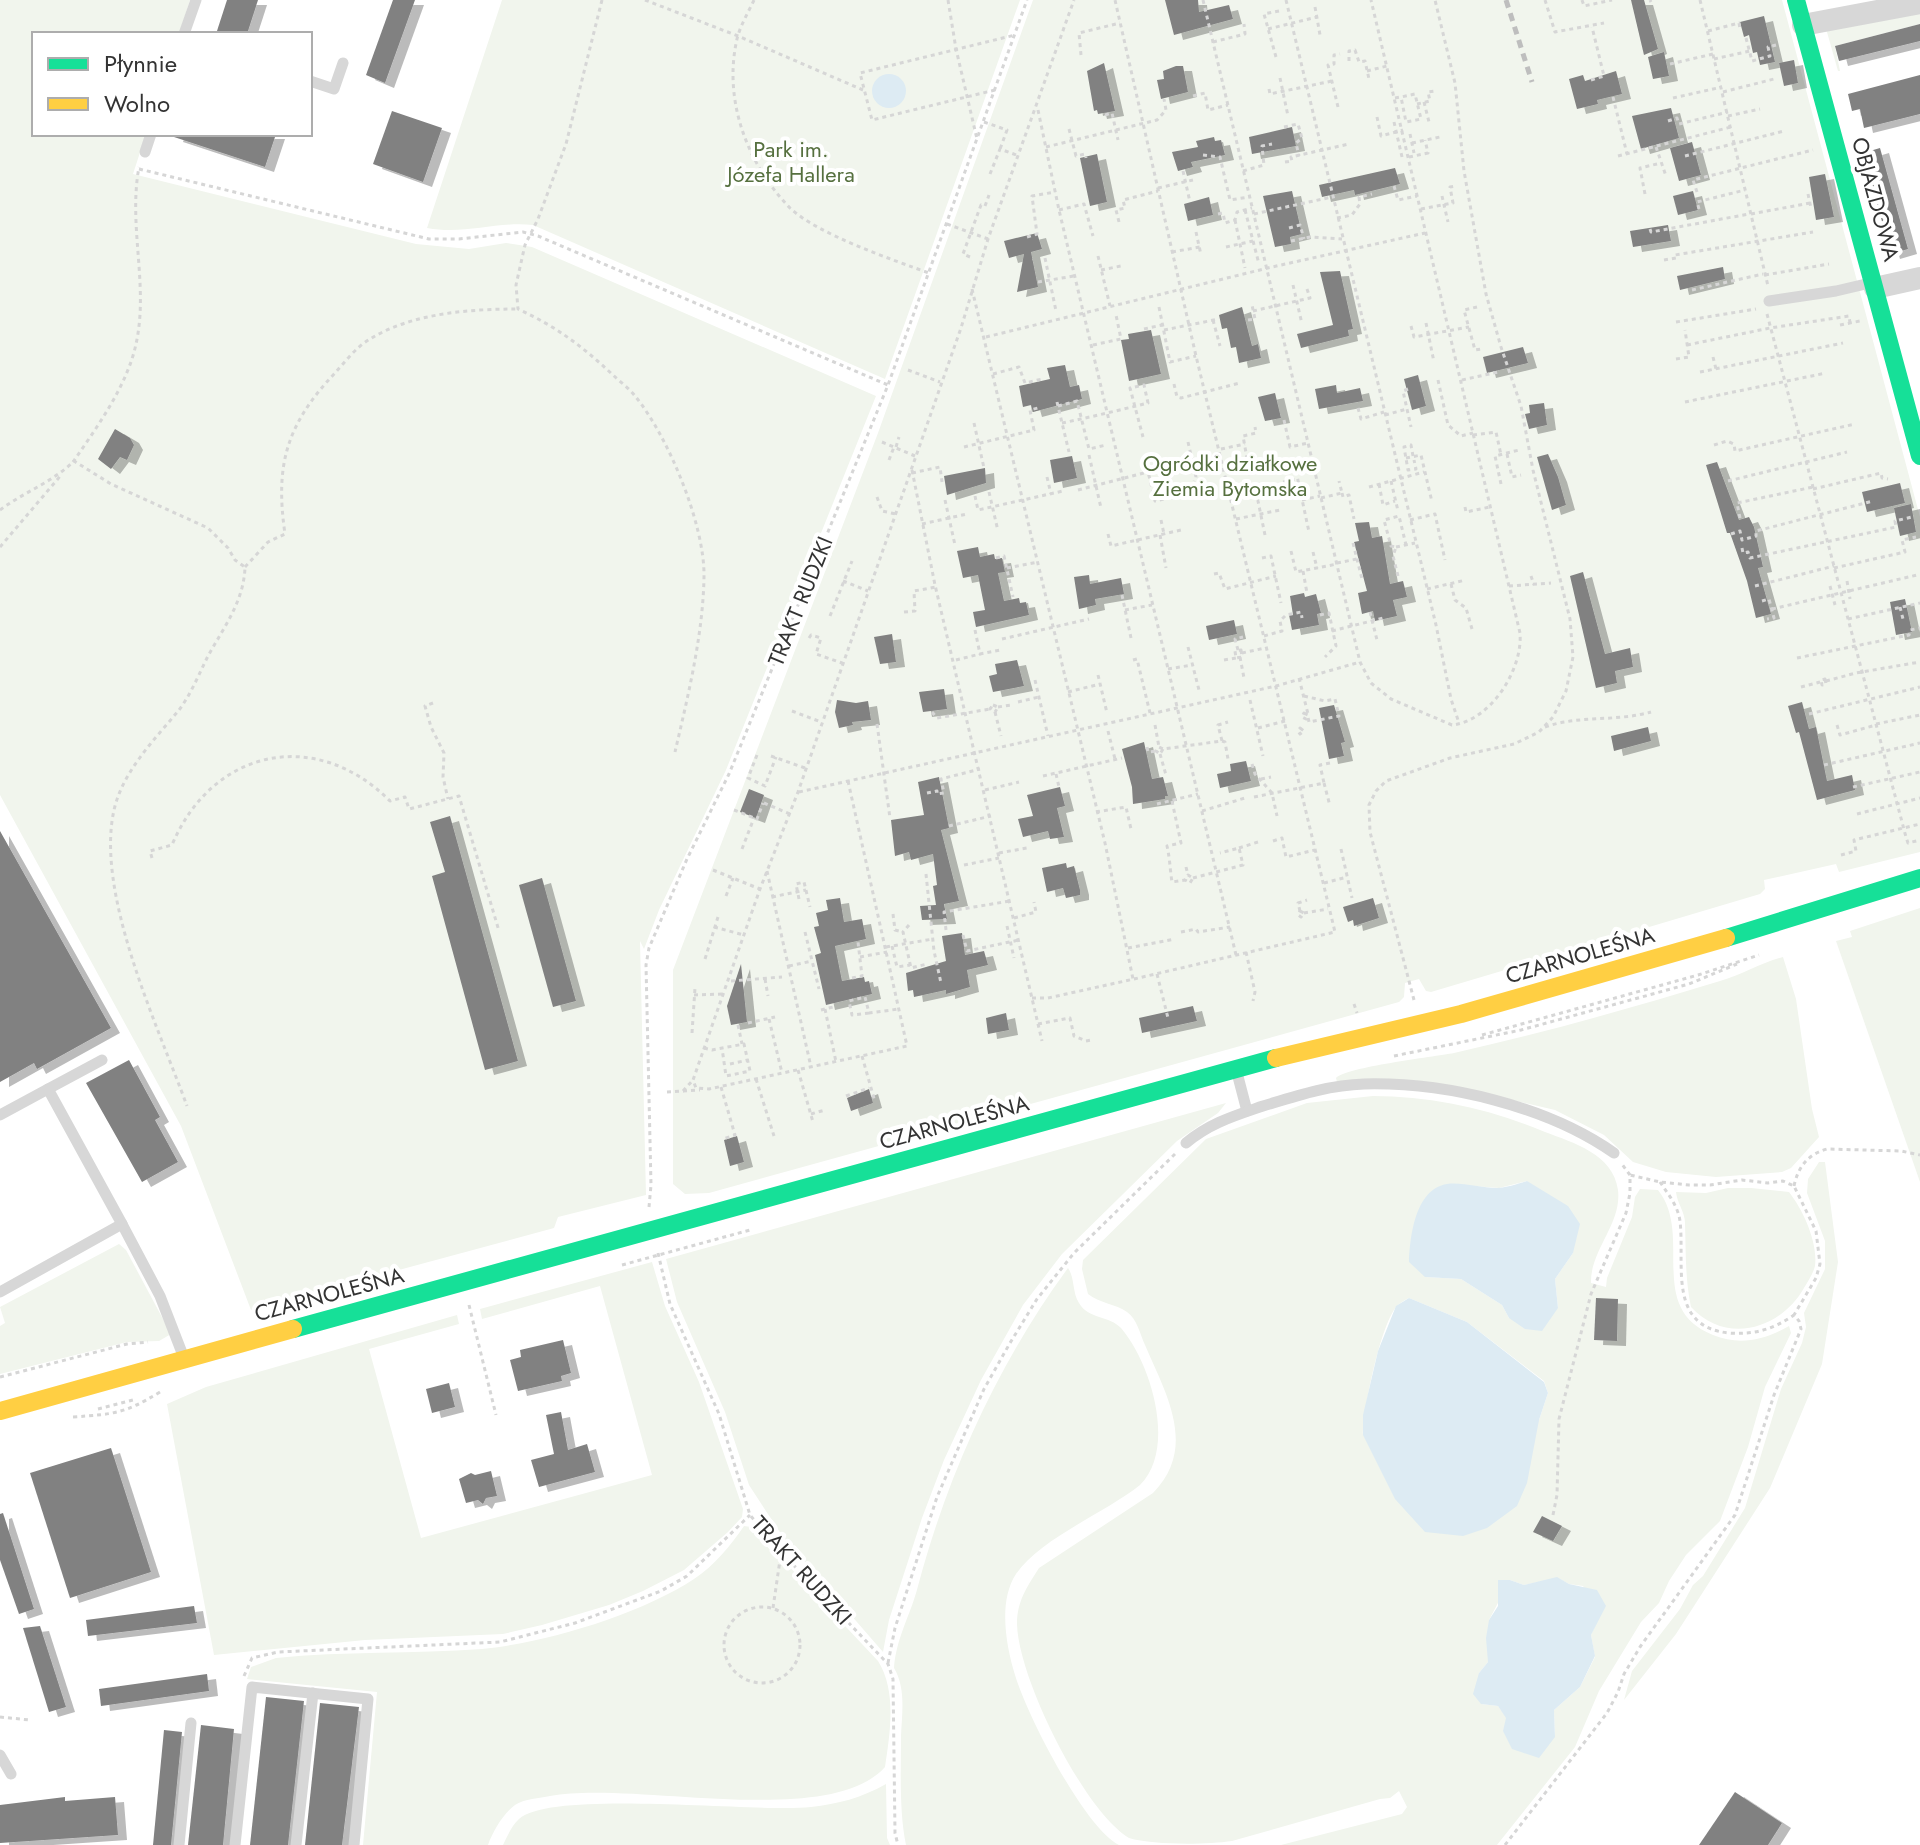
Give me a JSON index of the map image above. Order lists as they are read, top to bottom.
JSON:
{
  "streets": {
    "street": ["OBJAZDOWA", "CZARNOLEŚNA"],
    "path": ["TRAKT RUDZKI"]
  },
  "parks": ["Park im. Józefa Hallera", "Ogródki działkowe Ziemia Bytomska"],
  "legend": ["Płynnie", "Wolno"]
}
